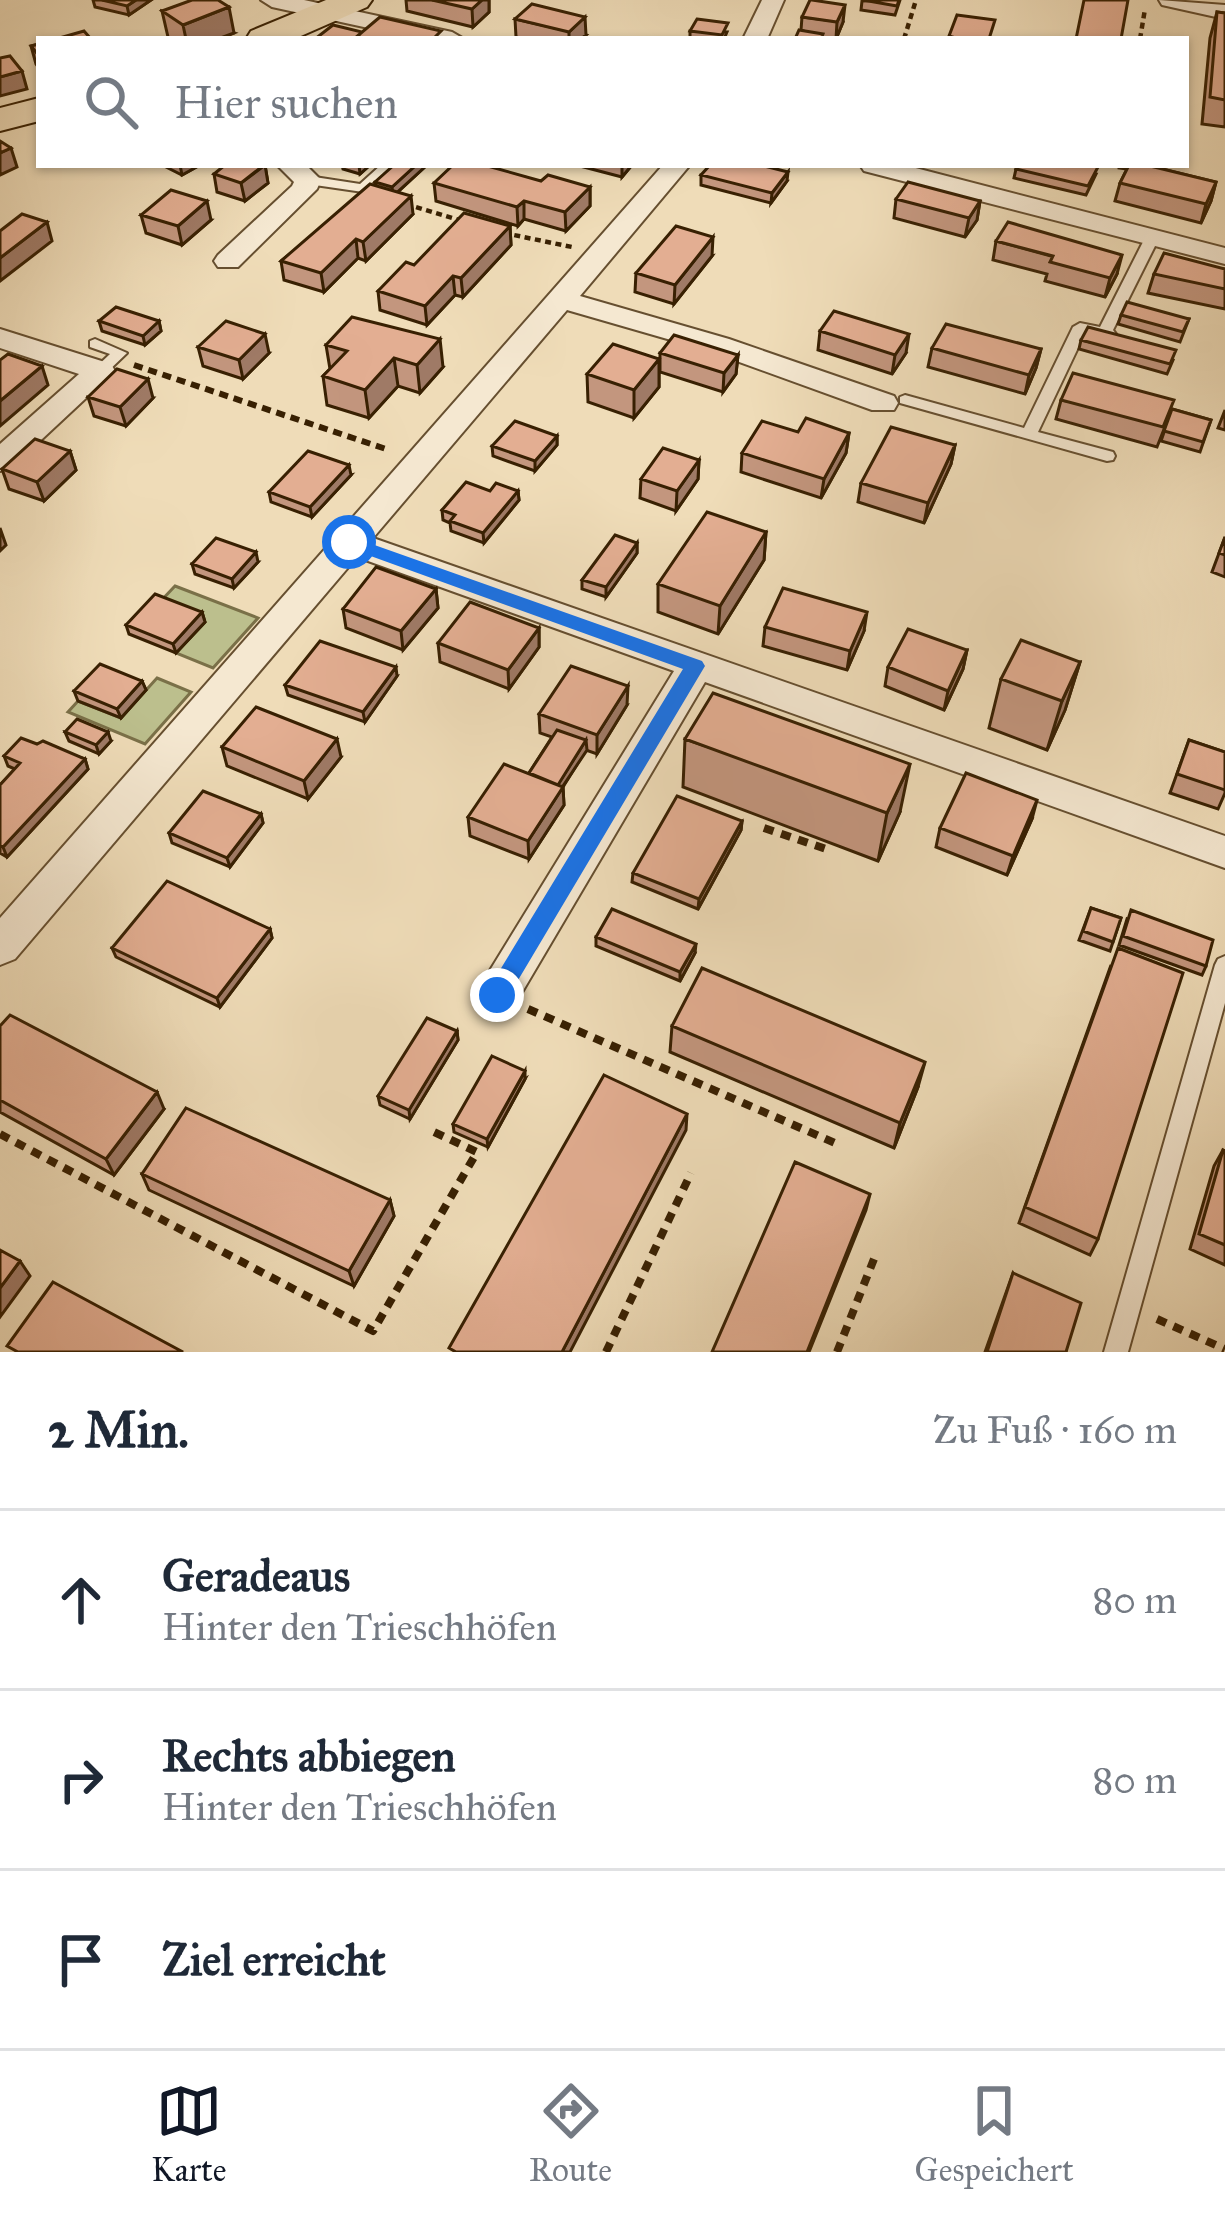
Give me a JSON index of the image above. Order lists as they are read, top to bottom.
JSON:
{
  "page": {
    "search": "Hier suchen",
    "heading": ["2 Min.", "Zu Fuß · 160 m"],
    "list": [
      ["Geradeaus", "Hinter den Trieschhöfen", "80 m"],
      ["Rechts abbiegen", "Hinter den Trieschhöfen", "80 m"],
      "Ziel erreicht"
    ],
    "nav": ["Karte", "Route", "Gespeichert"]
  }
}
